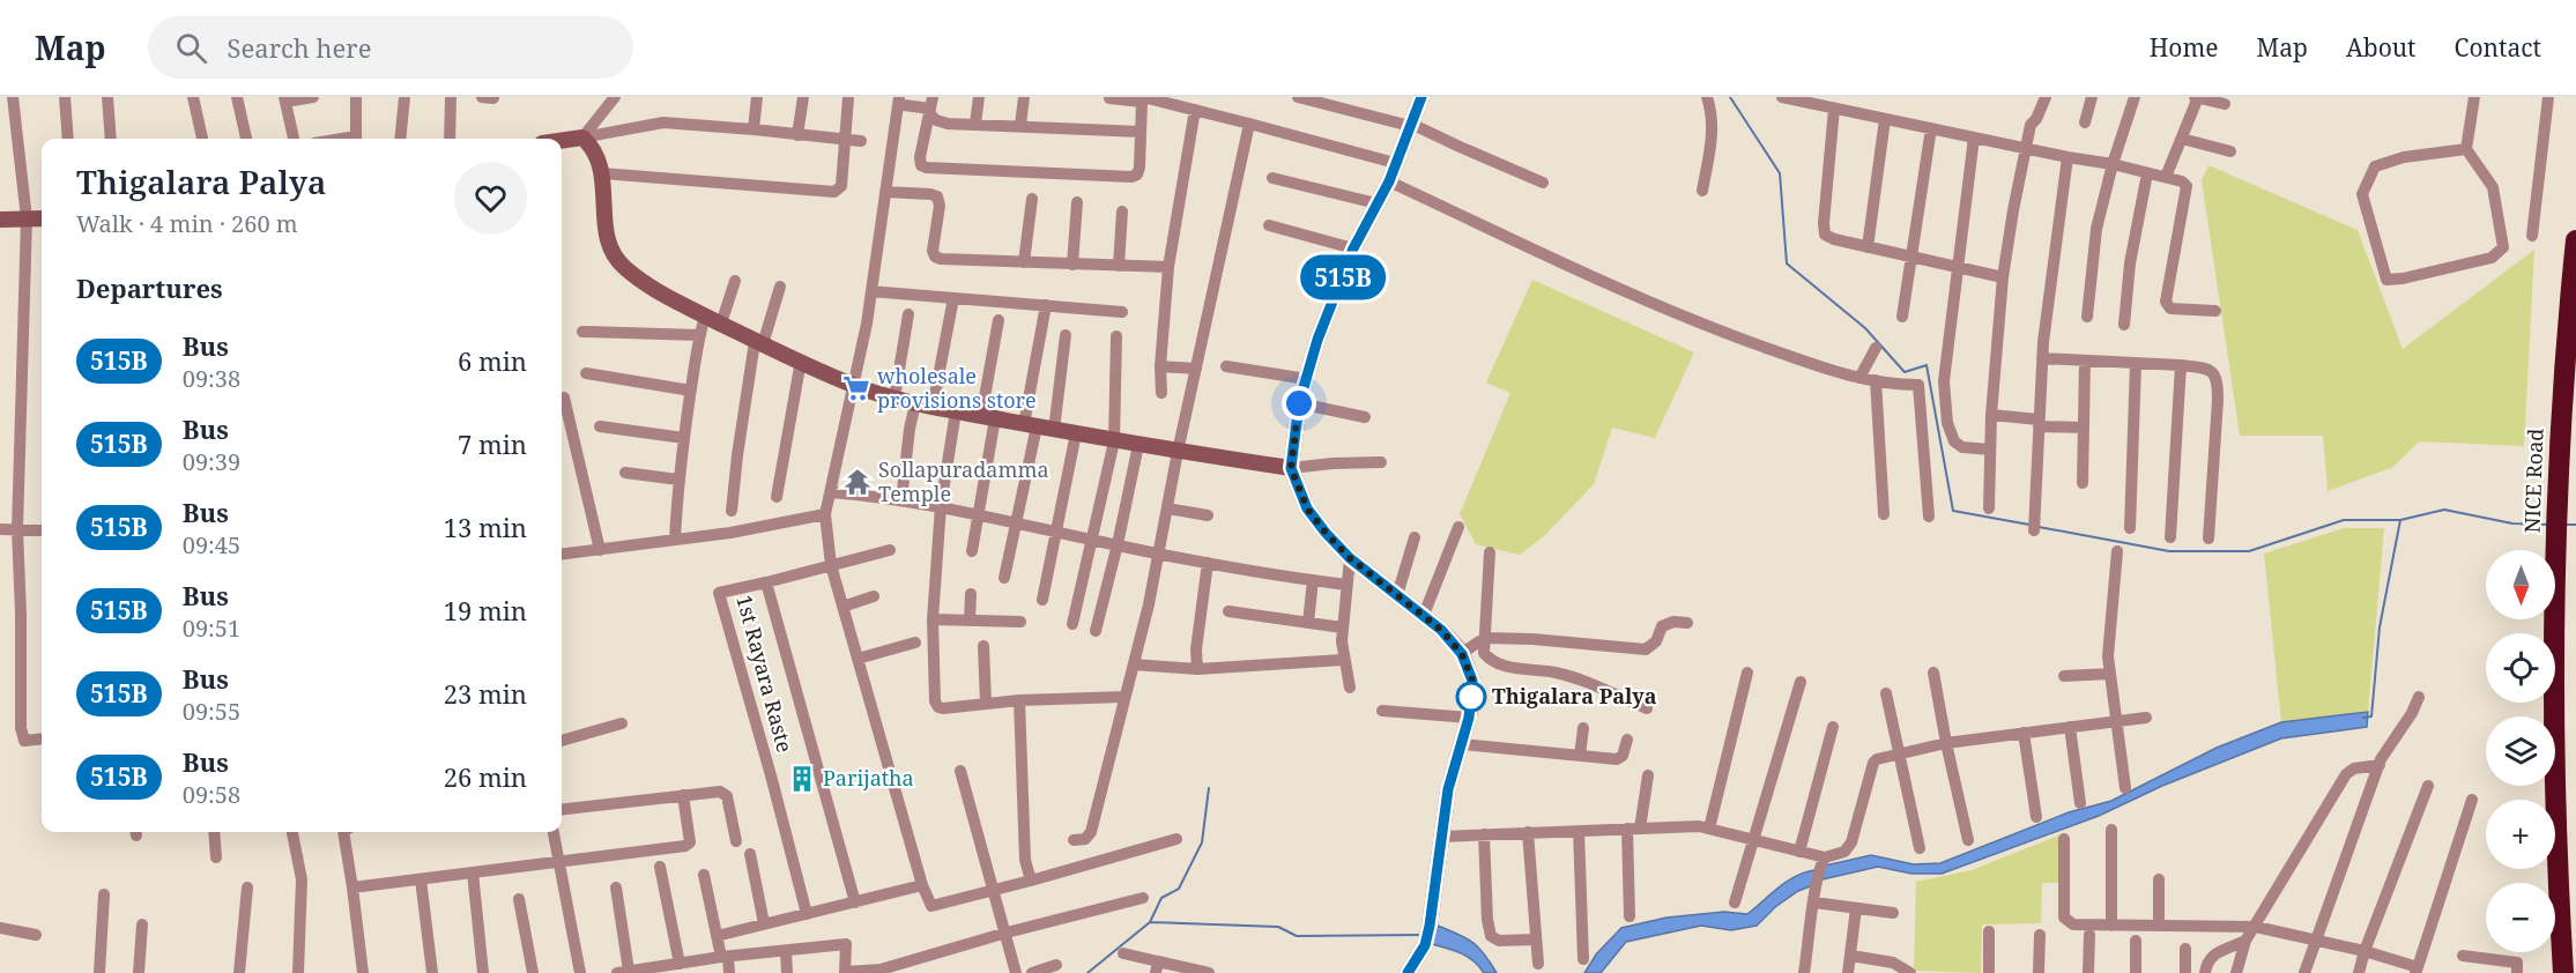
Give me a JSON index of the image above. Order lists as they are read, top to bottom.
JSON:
{
  "streets": {
    "highway": ["NICE Road"],
    "street": ["1st Rayara Raste"]
  },
  "places": {
    "supermarket": ["wholesale provisions store"],
    "temple": ["Sollapuradamma Temple"],
    "other": ["Thigalara Palya"],
    "building": ["Parijatha"]
  },
  "lines": ["bus line 515B"],
  "north": "bottom",
  "page": {
    "header": "Map",
    "search": "Search here",
    "nav": [
      "Home",
      "Map",
      "About",
      "Contact"
    ],
    "on_map": "515B",
    "heading": [
      ["Thigalara Palya", "Walk · 4 min · 260 m"],
      "Departures"
    ],
    "list": [
      {
        "mark": "515B",
        "name": "Bus",
        "note": "09:38",
        "value": "6 min"
      },
      {
        "mark": "515B",
        "name": "Bus",
        "note": "09:39",
        "value": "7 min"
      },
      {
        "mark": "515B",
        "name": "Bus",
        "note": "09:45",
        "value": "13 min"
      },
      {
        "mark": "515B",
        "name": "Bus",
        "note": "09:51",
        "value": "19 min"
      },
      {
        "mark": "515B",
        "name": "Bus",
        "note": "09:55",
        "value": "23 min"
      },
      {
        "mark": "515B",
        "name": "Bus",
        "note": "09:58",
        "value": "26 min"
      }
    ],
    "map_buttons": ["+", "−"]
  }
}
